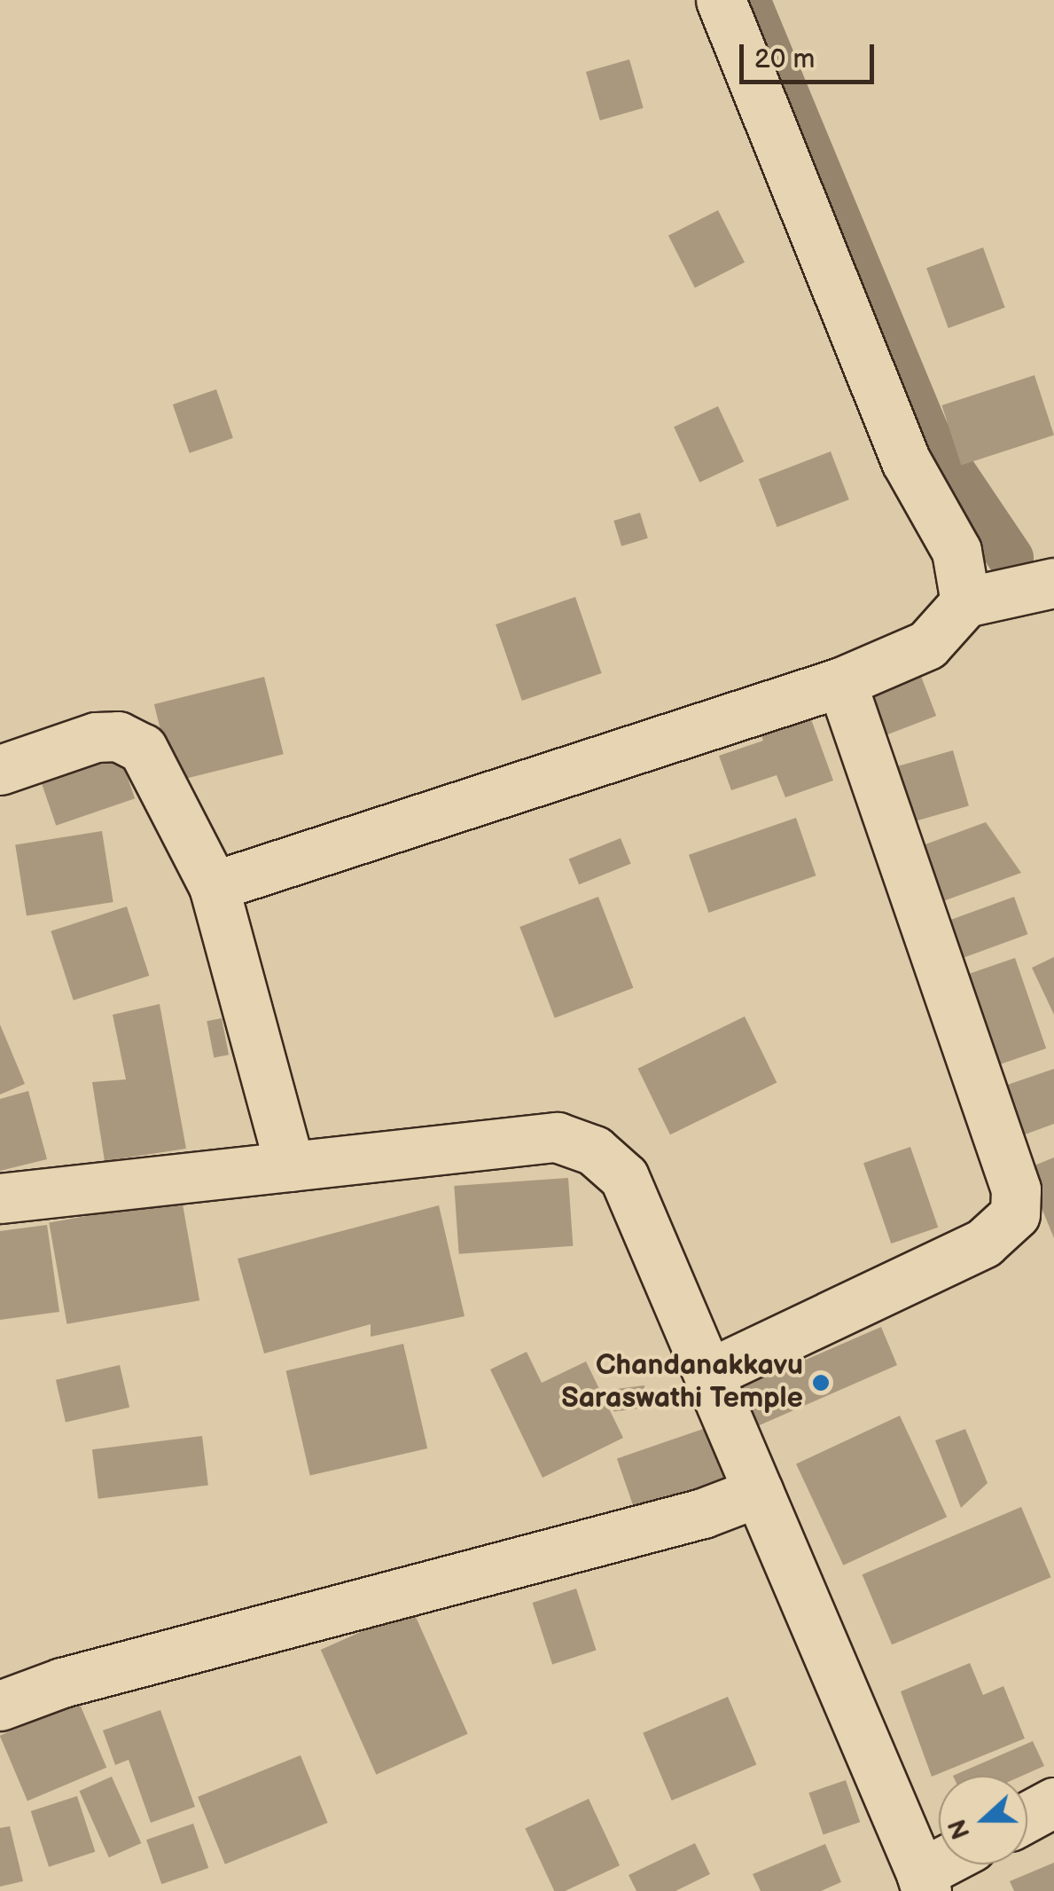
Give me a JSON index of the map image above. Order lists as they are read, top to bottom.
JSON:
{
  "places": ["Chandanakkavu Saraswathi Temple"],
  "scale_bar": "20 m",
  "north": "left"
}
